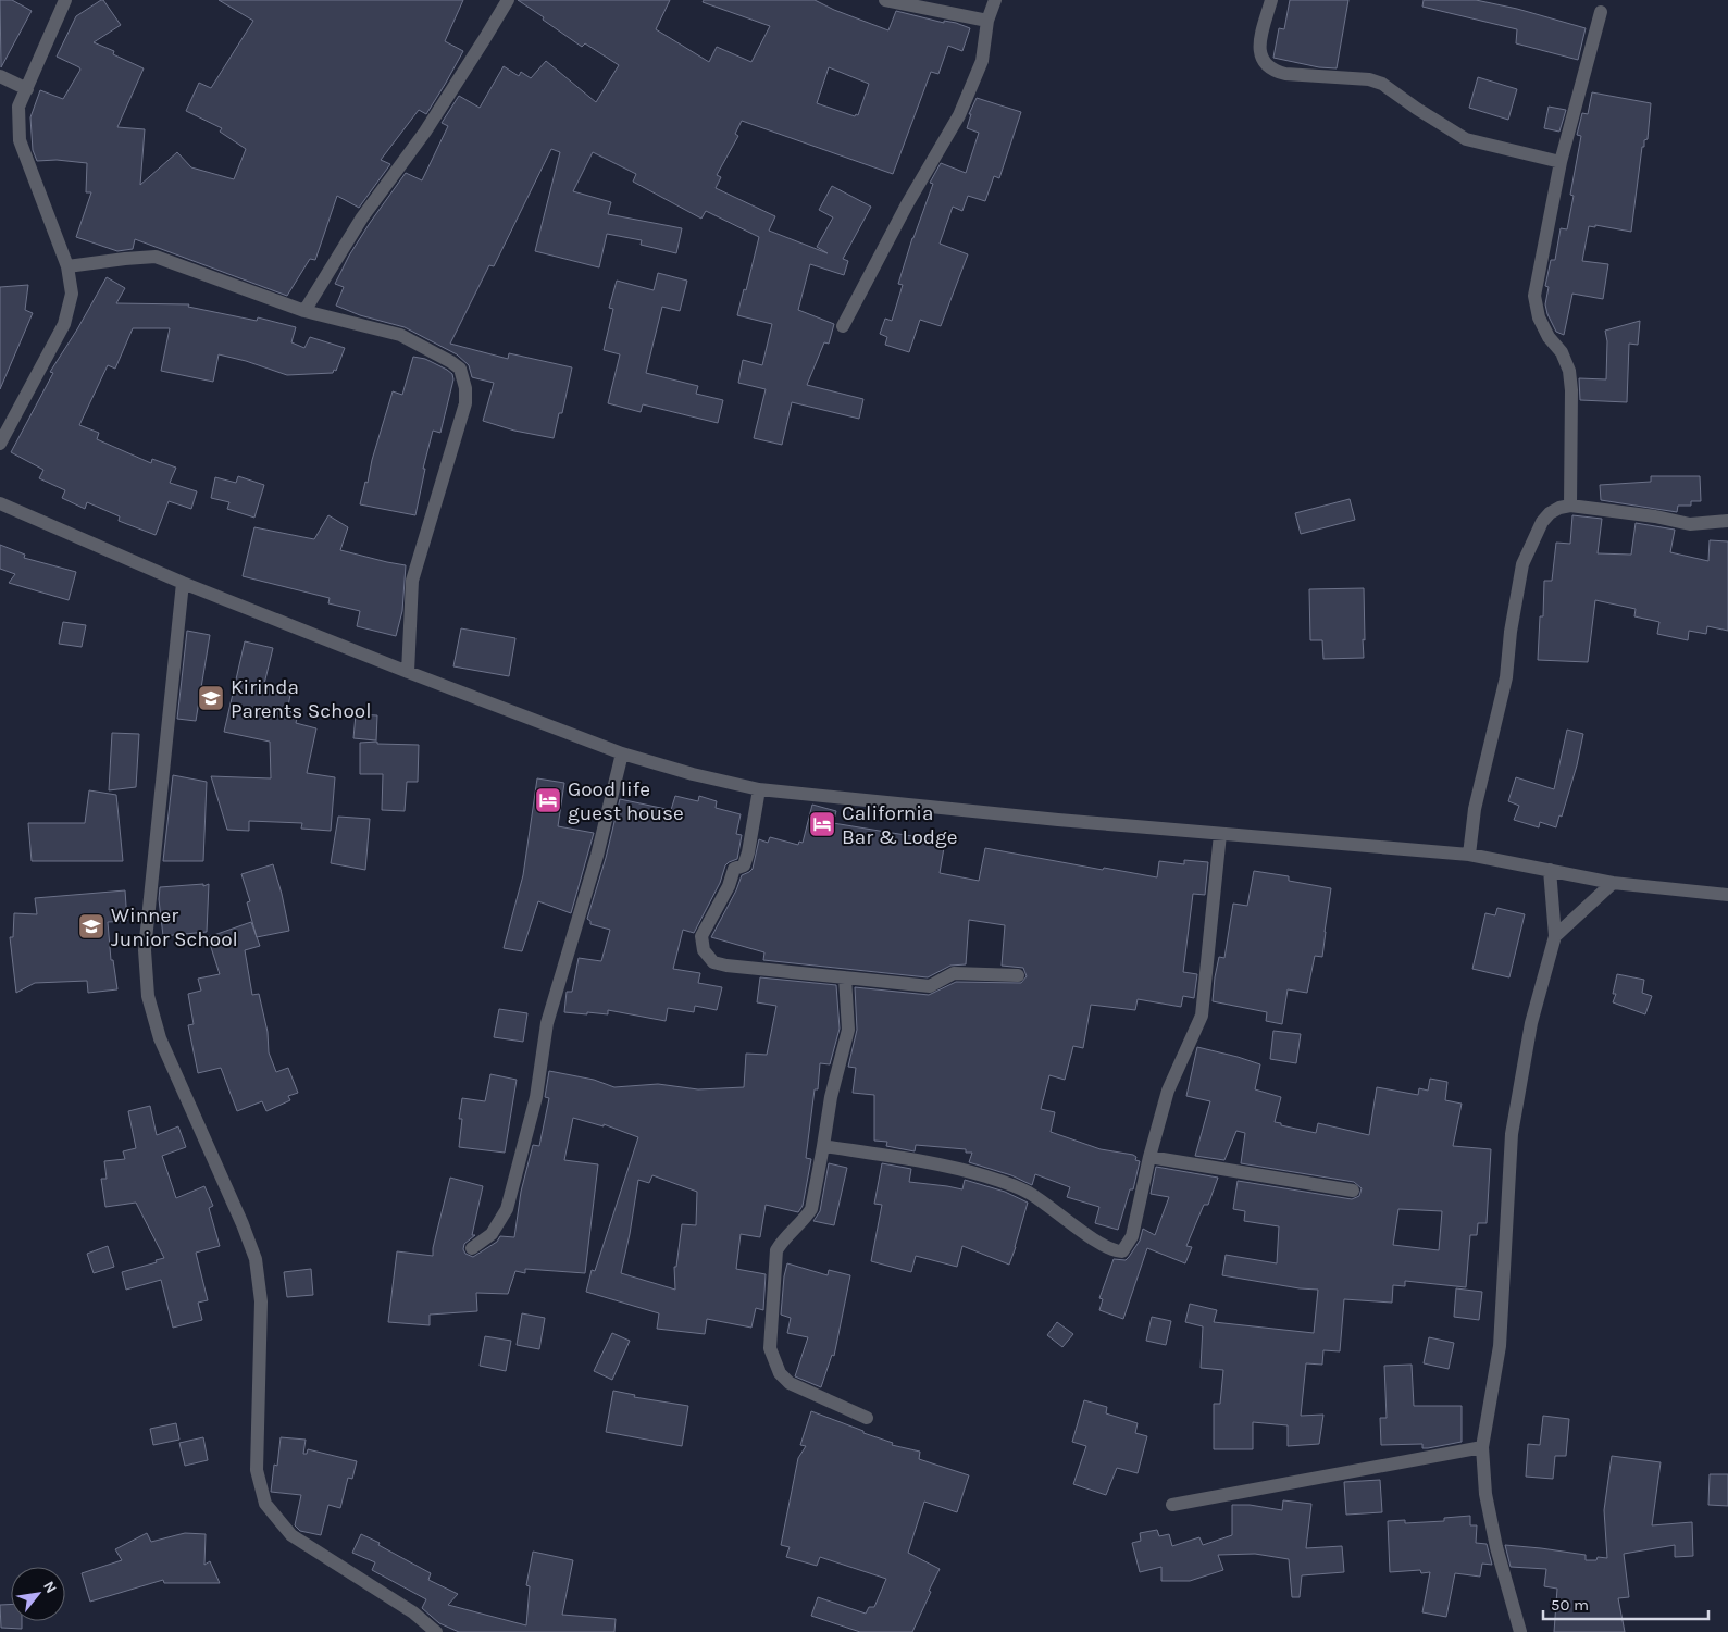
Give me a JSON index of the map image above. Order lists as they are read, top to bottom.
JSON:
{
  "places": {
    "school or university": ["Kirinda Parents School", "Winner Junior School"],
    "hotel": ["Good life guest house", "California Bar & Lodge"]
  },
  "scale_bar": "50 m",
  "north": "top right"
}
